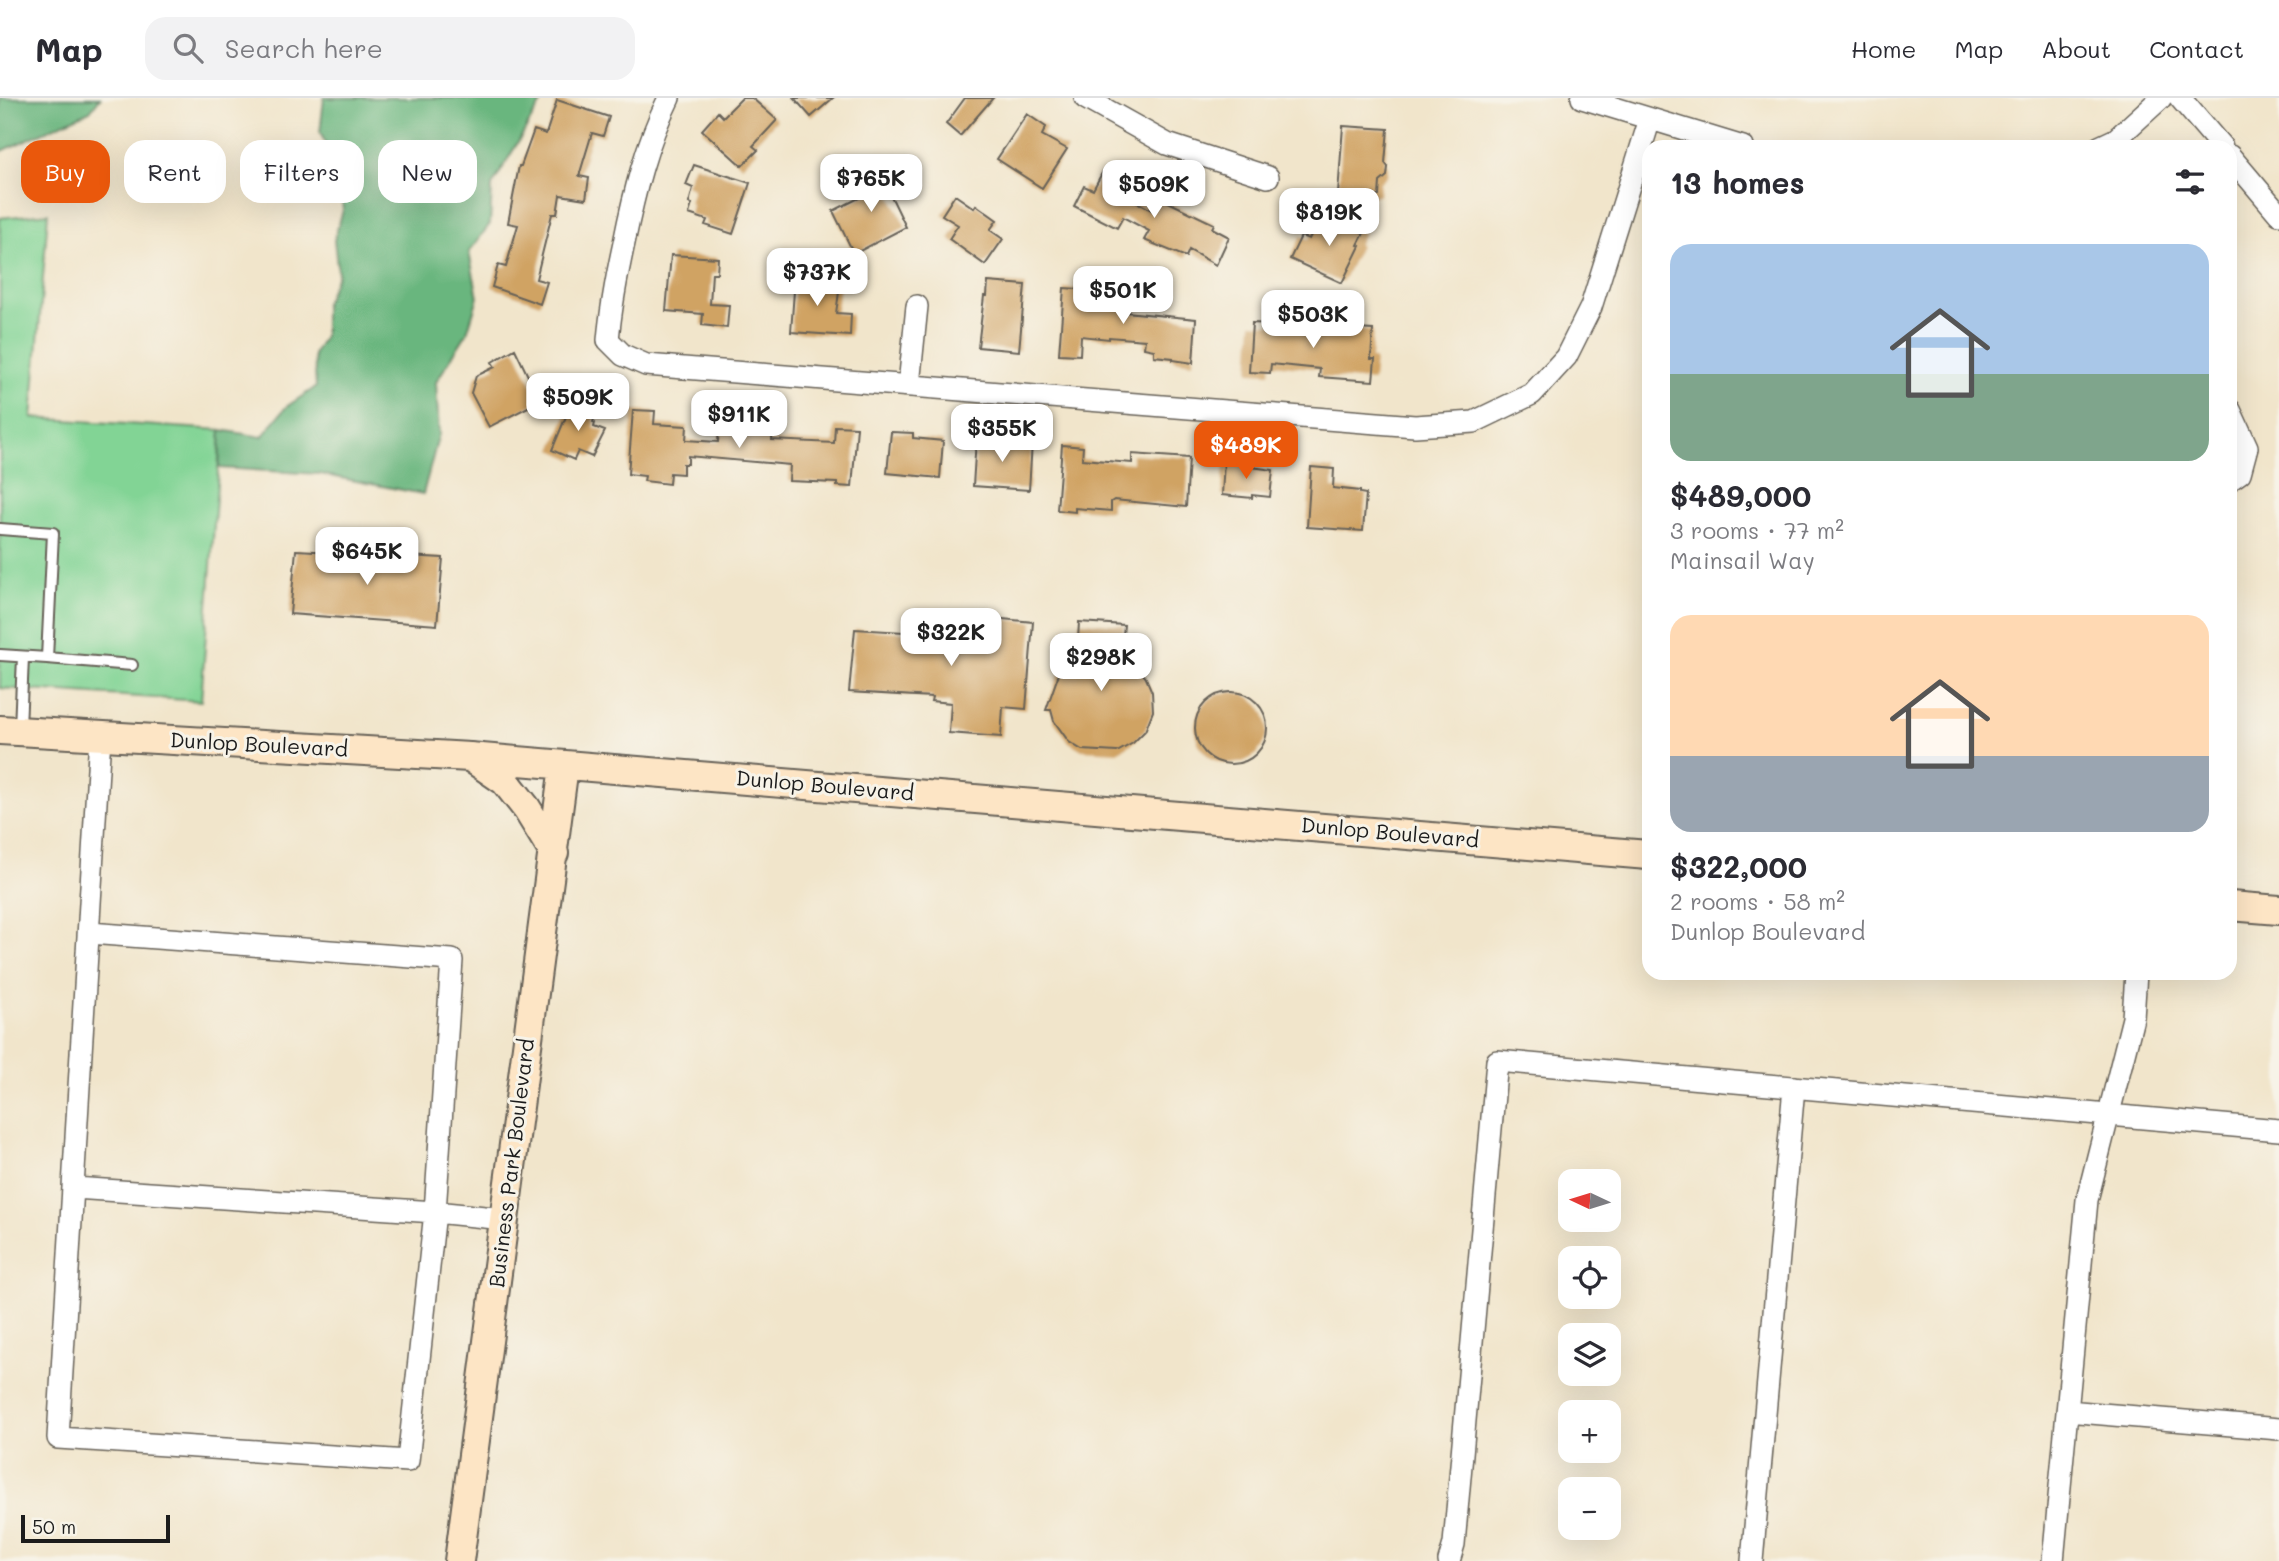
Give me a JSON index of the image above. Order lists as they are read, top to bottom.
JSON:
{
  "streets": {
    "street": ["Dunlop Boulevard", "Business Park Boulevard"]
  },
  "crossings": [
    ["Dunlop Boulevard", "Business Park Boulevard"]
  ],
  "scale_bar": "50 m",
  "north": "left",
  "page": {
    "header": "Map",
    "search": "Search here",
    "nav": [
      "Home",
      "Map",
      "About",
      "Contact"
    ],
    "chip": [
      "Buy",
      "Rent",
      "Filters",
      "New"
    ],
    "heading": "13 homes",
    "price": [
      "$765K",
      "$509K",
      "$819K",
      "$737K",
      "$501K",
      "$503K",
      "$509K",
      "$911K",
      "$355K",
      "$489K",
      "$645K",
      "$322K",
      "$298K"
    ],
    "list": [
      {
        "name": "$489,000",
        "note": "3 rooms · 77 m² · Mainsail Way"
      },
      {
        "name": "$322,000",
        "note": "2 rooms · 58 m² · Dunlop Boulevard"
      }
    ],
    "map_buttons": ["+", "−"],
    "scale": "50 m"
  }
}
